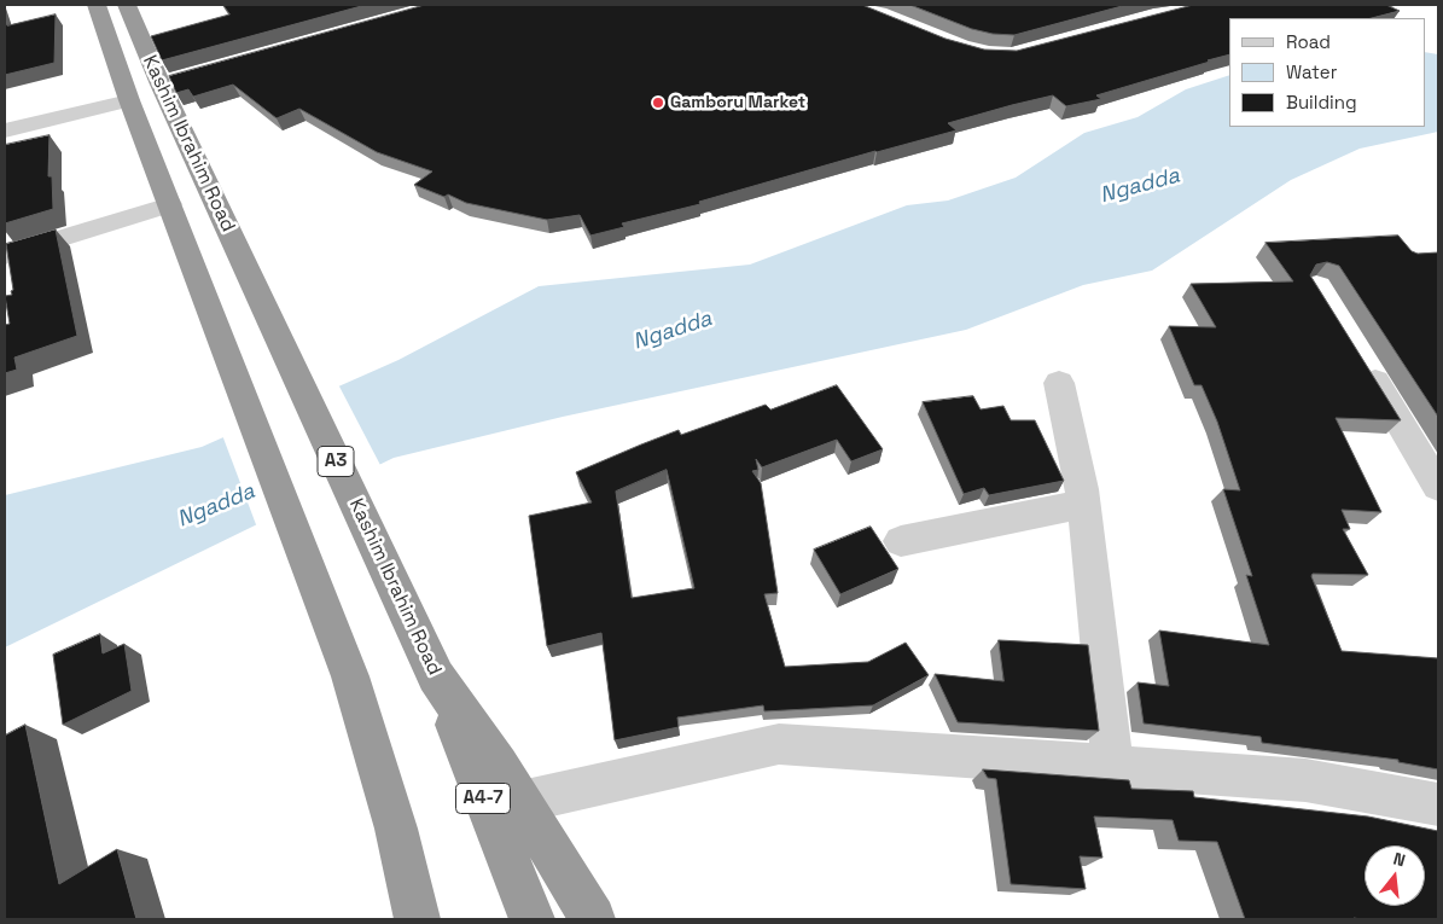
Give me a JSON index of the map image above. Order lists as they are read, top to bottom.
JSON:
{
  "streets": {
    "highway": ["Kashim Ibrahim Road", "A3", "A4-7"]
  },
  "crossings": [
    ["Kashim Ibrahim Road", "A4-7"]
  ],
  "water": ["Ngadda"],
  "places": ["Gamboru Market"],
  "legend": ["Road", "Water", "Building"],
  "north": "top"
}
